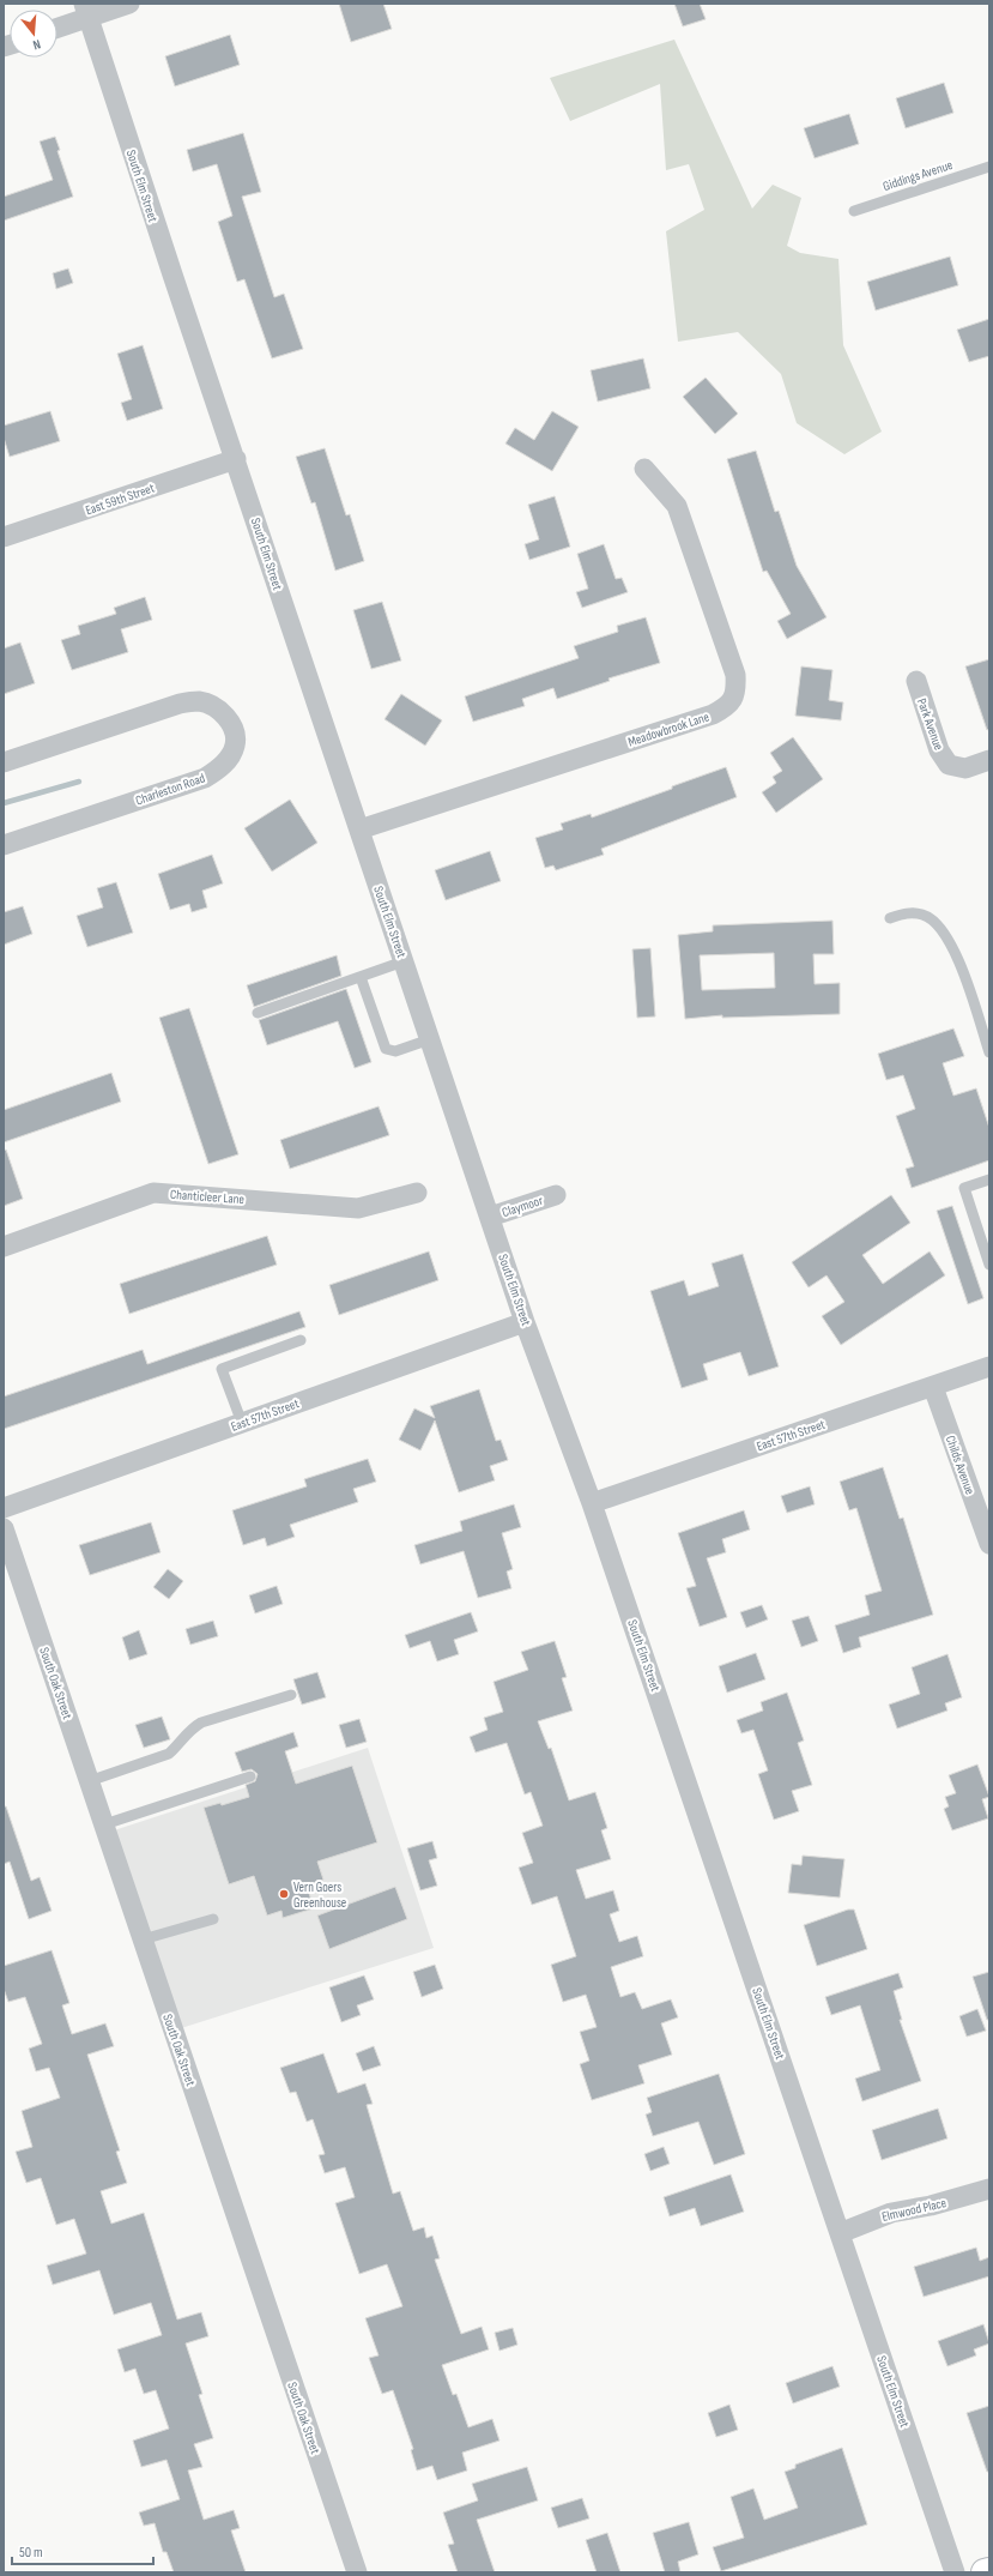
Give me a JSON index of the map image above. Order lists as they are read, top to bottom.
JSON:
{
  "streets": {
    "street": [
      "South Elm Street",
      "East 59th Street",
      "Park Avenue",
      "Meadowbrook Lane",
      "Charleston Road",
      "Chanticleer Lane",
      "Claymoor",
      "East 57th Street",
      "Childs Avenue",
      "South Oak Street",
      "Elmwood Place"
    ],
    "lane": ["Giddings Avenue"]
  },
  "crossings": [
    ["South Elm Street", "East 59th Street"],
    ["South Elm Street", "Meadowbrook Lane"],
    ["South Elm Street", "Claymoor"],
    ["South Elm Street", "East 57th Street"],
    ["South Elm Street", "Elmwood Place"],
    ["East 57th Street", "Childs Avenue"]
  ],
  "places": ["Vern Goers Greenhouse"],
  "scale_bar": "50 m",
  "north": "bottom"
}
